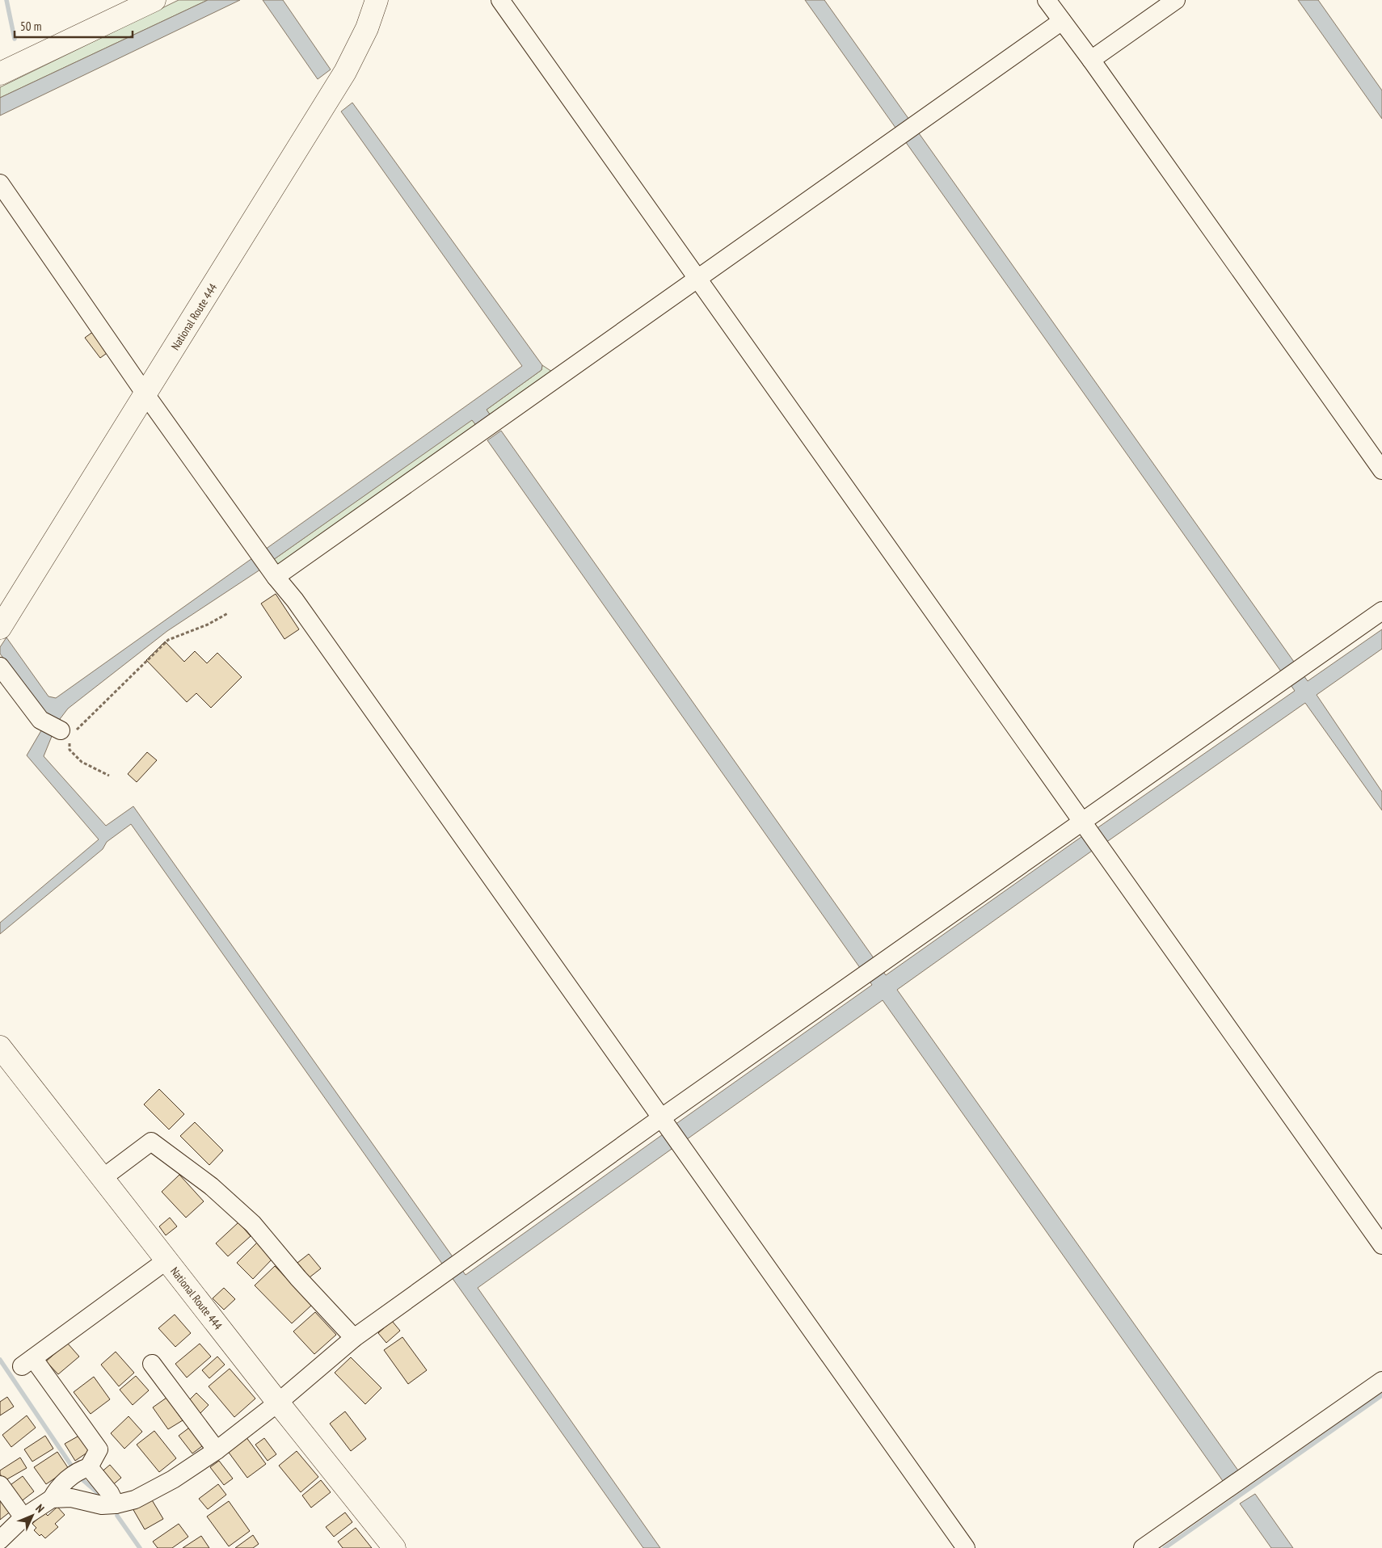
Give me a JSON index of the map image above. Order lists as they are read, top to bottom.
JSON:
{
  "streets": {
    "main road": ["National Route 444"]
  },
  "scale_bar": "50 m",
  "north": "top right"
}
